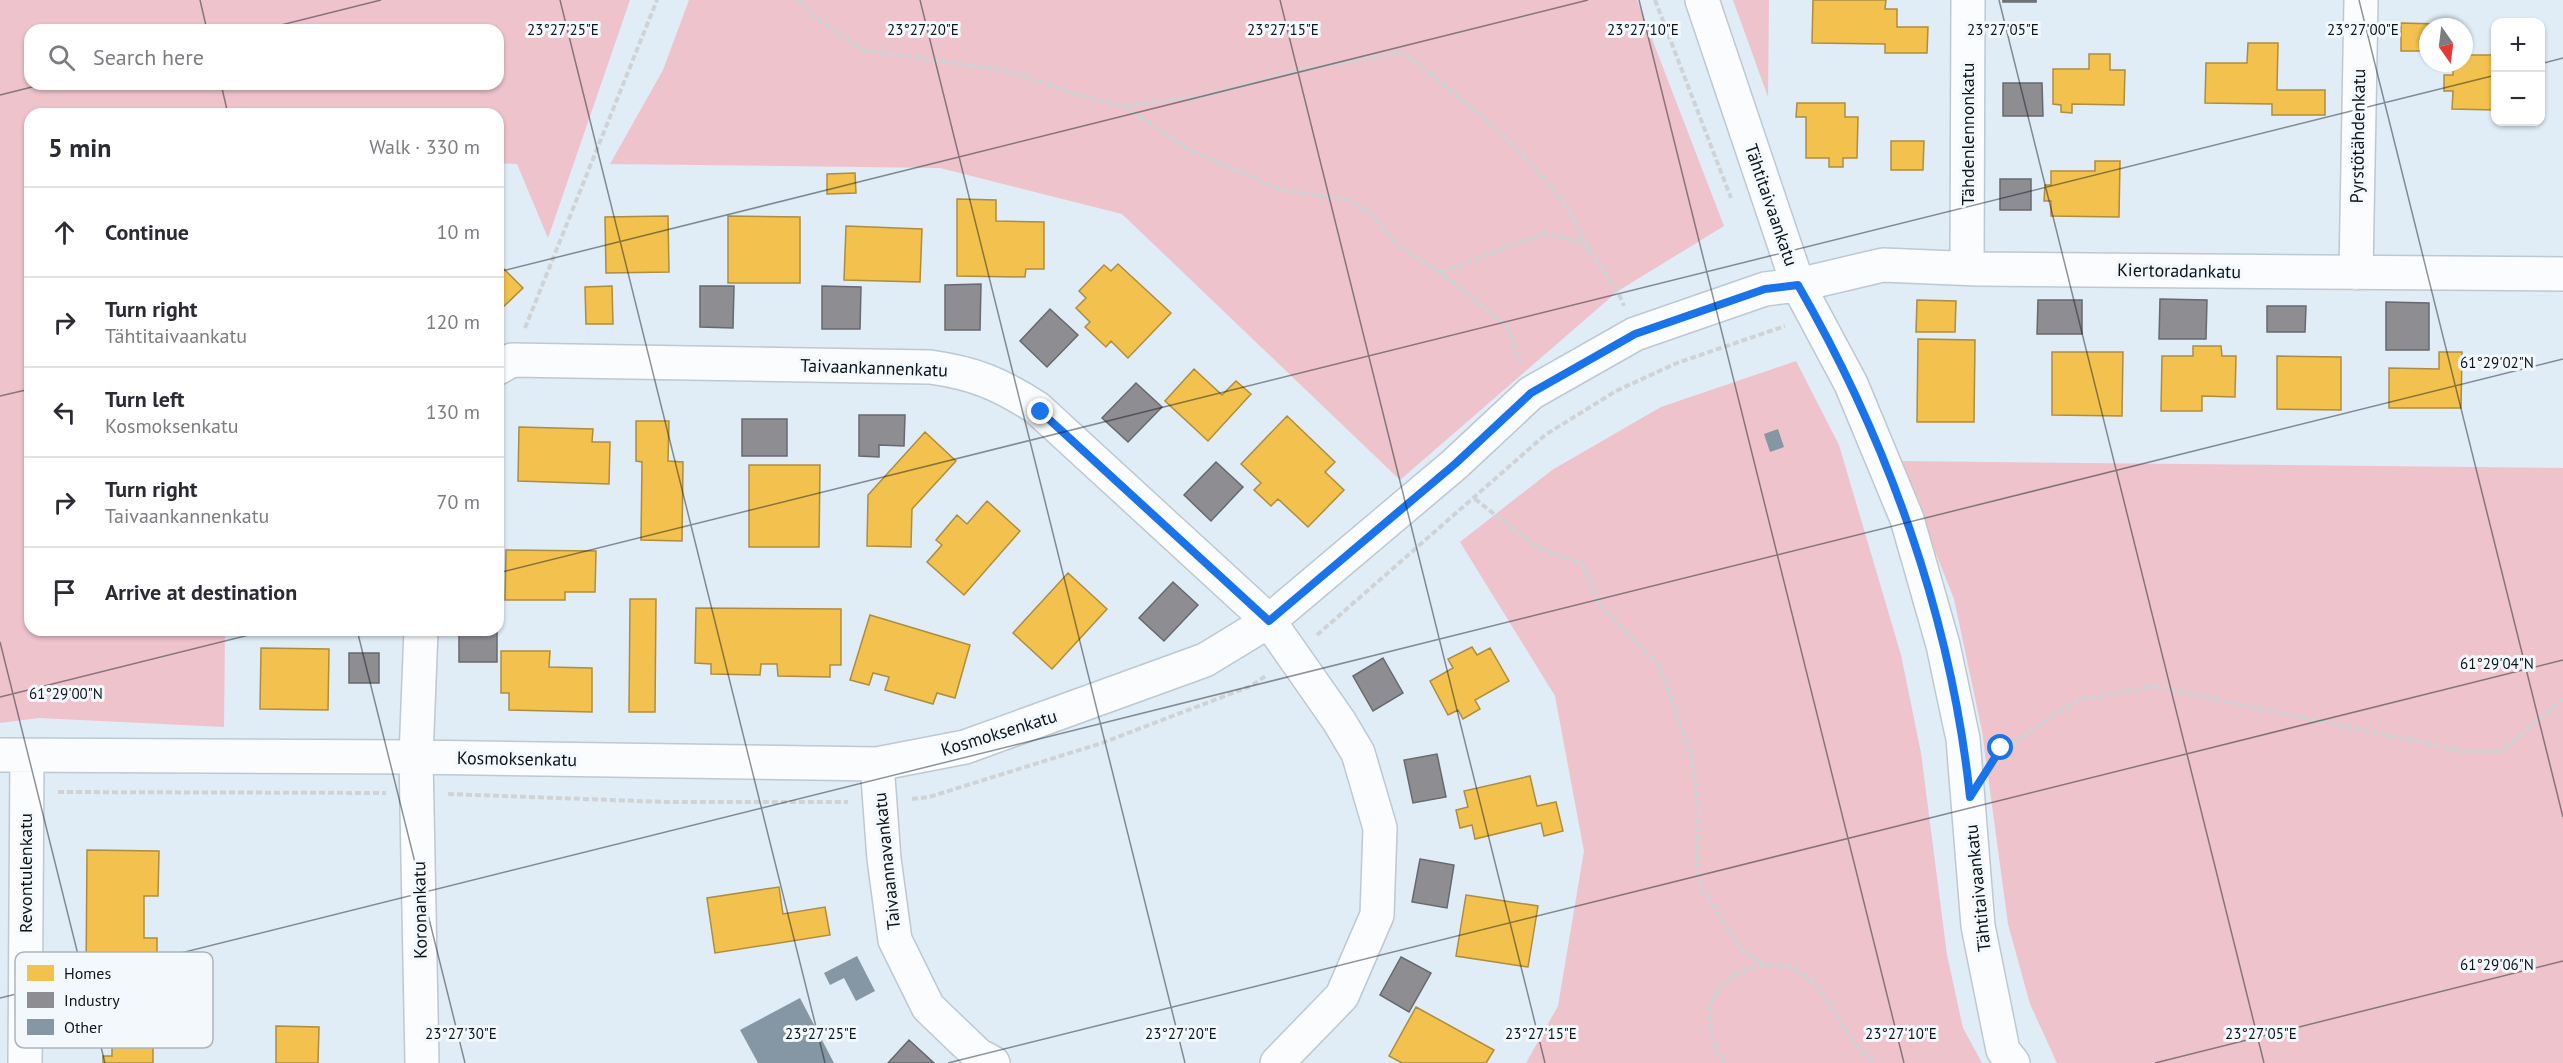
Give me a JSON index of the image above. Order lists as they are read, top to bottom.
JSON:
{
  "streets": {
    "street": [
      "Tähdenlennonkatu",
      "Pyrstötähdenkatu",
      "Tähtitaivaankatu",
      "Kiertoradankatu",
      "Taivaankannenkatu",
      "Kosmoksenkatu",
      "Taivaannavankatu",
      "Revontulenkatu",
      "Koronankatu"
    ]
  },
  "crossings": [
    ["Tähdenlennonkatu", "Kiertoradankatu"],
    ["Pyrstötähdenkatu", "Kiertoradankatu"],
    ["Tähtitaivaankatu", "Kiertoradankatu"],
    ["Tähtitaivaankatu", "Kosmoksenkatu"],
    ["Kiertoradankatu", "Kosmoksenkatu"],
    ["Taivaankannenkatu", "Kosmoksenkatu"],
    ["Kosmoksenkatu", "Taivaannavankatu"],
    ["Kosmoksenkatu", "Revontulenkatu"],
    ["Kosmoksenkatu", "Koronankatu"]
  ],
  "legend": ["Homes", "Industry", "Other"],
  "north": "bottom",
  "page": {
    "map_buttons": ["+", "−"],
    "search": "Search here",
    "heading": ["5 min", "Walk · 330 m"],
    "list": [
      ["Continue", "10 m"],
      ["Turn right", "Tähtitaivaankatu", "120 m"],
      ["Turn left", "Kosmoksenkatu", "130 m"],
      ["Turn right", "Taivaankannenkatu", "70 m"],
      "Arrive at destination"
    ]
  },
  "coordinates": [
    "23°27'25\"E",
    "23°27'20\"E",
    "23°27'15\"E",
    "23°27'10\"E",
    "23°27'05\"E",
    "23°27'00\"E",
    "61°29'02\"N",
    "61°29'04\"N",
    "61°29'00\"N",
    "61°29'06\"N",
    "23°27'30\"E"
  ]
}
